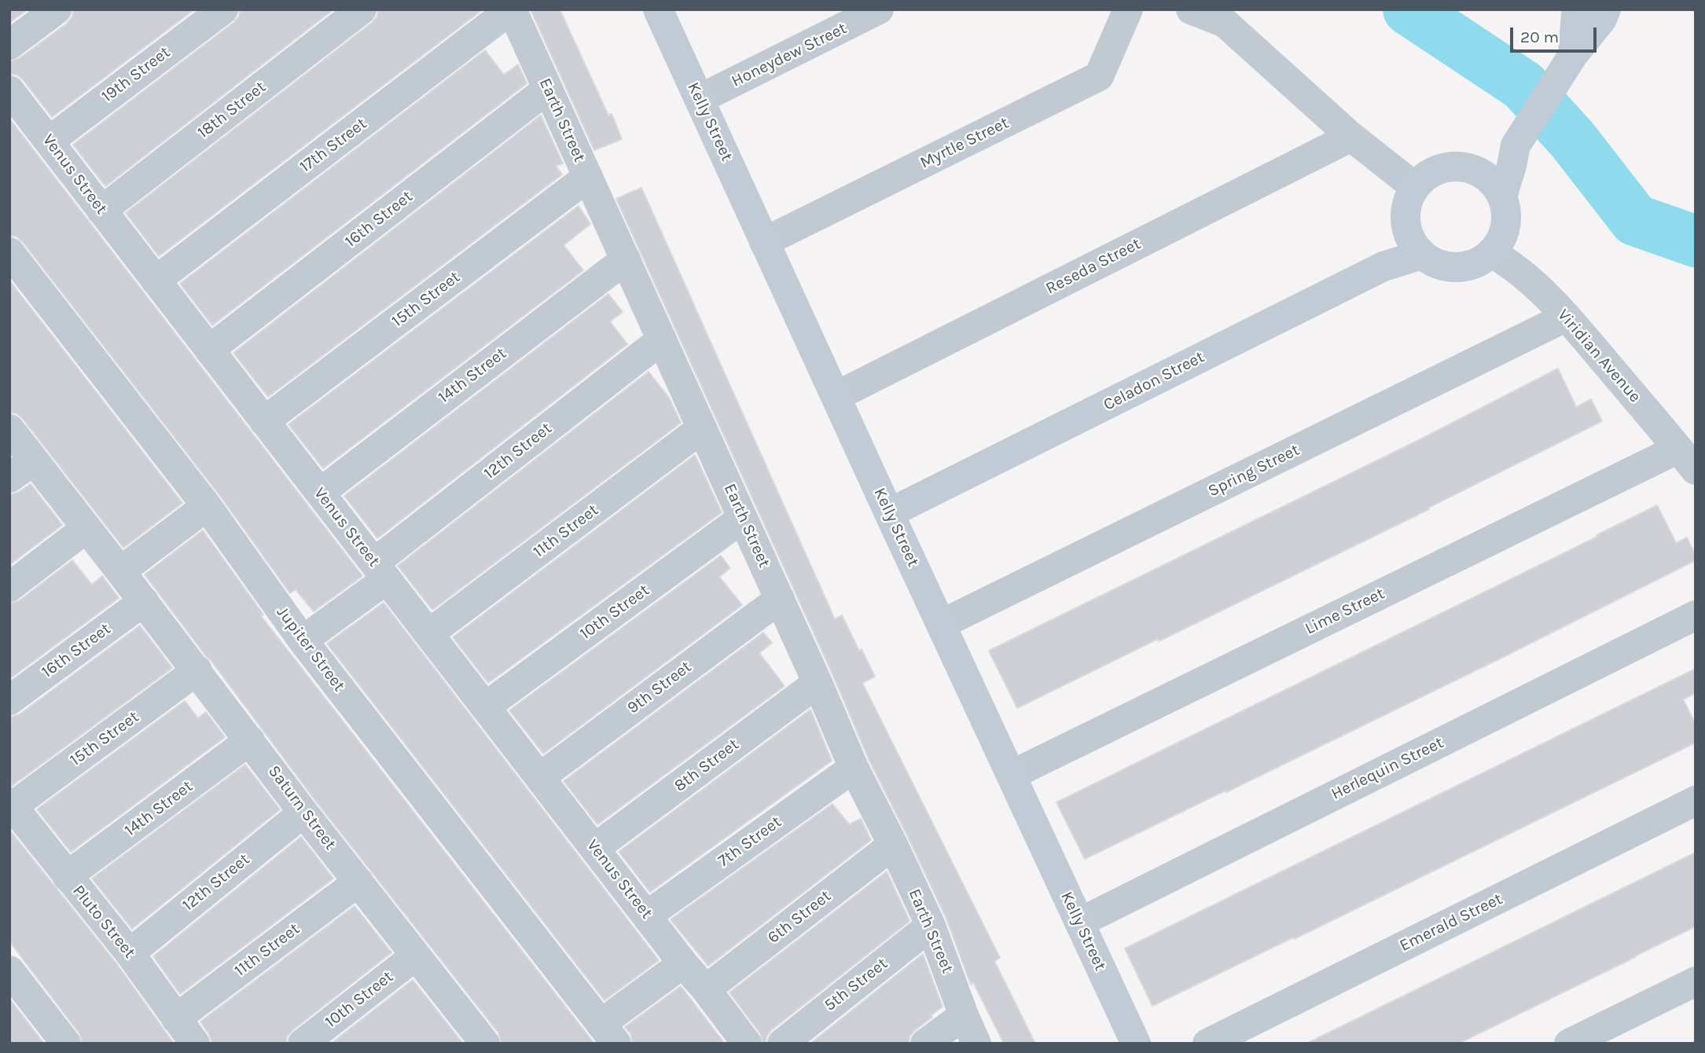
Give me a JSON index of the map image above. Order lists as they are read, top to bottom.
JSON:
{
  "streets": {
    "street": [
      "Honeydew Street",
      "19th Street",
      "18th Street",
      "Earth Street",
      "Kelly Street",
      "Myrtle Street",
      "17th Street",
      "Venus Street",
      "16th Street",
      "Reseda Street",
      "15th Street",
      "Viridian Avenue",
      "14th Street",
      "Celadon Street",
      "12th Street",
      "Spring Street",
      "11th Street",
      "Lime Street",
      "10th Street",
      "Jupiter Street",
      "9th Street",
      "8th Street",
      "Herlequin Street",
      "Saturn Street",
      "7th Street",
      "6th Street",
      "Pluto Street",
      "Emerald Street",
      "5th Street"
    ]
  },
  "crossings": [
    ["Honeydew Street", "Kelly Street"],
    ["19th Street", "Venus Street"],
    ["18th Street", "Venus Street"],
    ["Earth Street", "17th Street"],
    ["Earth Street", "16th Street"],
    ["Earth Street", "15th Street"],
    ["Earth Street", "14th Street"],
    ["Earth Street", "12th Street"],
    ["Earth Street", "11th Street"],
    ["Earth Street", "10th Street"],
    ["Earth Street", "9th Street"],
    ["Earth Street", "8th Street"],
    ["Earth Street", "7th Street"],
    ["Earth Street", "6th Street"],
    ["Earth Street", "5th Street"],
    ["Kelly Street", "Myrtle Street"],
    ["Kelly Street", "Reseda Street"],
    ["Kelly Street", "Celadon Street"],
    ["Kelly Street", "Spring Street"],
    ["Kelly Street", "Lime Street"],
    ["Kelly Street", "Herlequin Street"],
    ["17th Street", "Venus Street"],
    ["Venus Street", "16th Street"],
    ["Venus Street", "15th Street"],
    ["Venus Street", "14th Street"],
    ["Venus Street", "12th Street"],
    ["Venus Street", "11th Street"],
    ["Venus Street", "10th Street"],
    ["Venus Street", "9th Street"],
    ["Venus Street", "8th Street"],
    ["Venus Street", "7th Street"],
    ["Venus Street", "6th Street"],
    ["16th Street", "Saturn Street"],
    ["15th Street", "Saturn Street"],
    ["15th Street", "Pluto Street"],
    ["Viridian Avenue", "Celadon Street"],
    ["Viridian Avenue", "Spring Street"],
    ["Viridian Avenue", "Lime Street"],
    ["14th Street", "Saturn Street"],
    ["14th Street", "Pluto Street"],
    ["12th Street", "Jupiter Street"],
    ["12th Street", "Saturn Street"],
    ["12th Street", "Pluto Street"],
    ["11th Street", "Saturn Street"],
    ["11th Street", "Pluto Street"],
    ["10th Street", "Saturn Street"]
  ],
  "scale_bar": "20 m"
}
